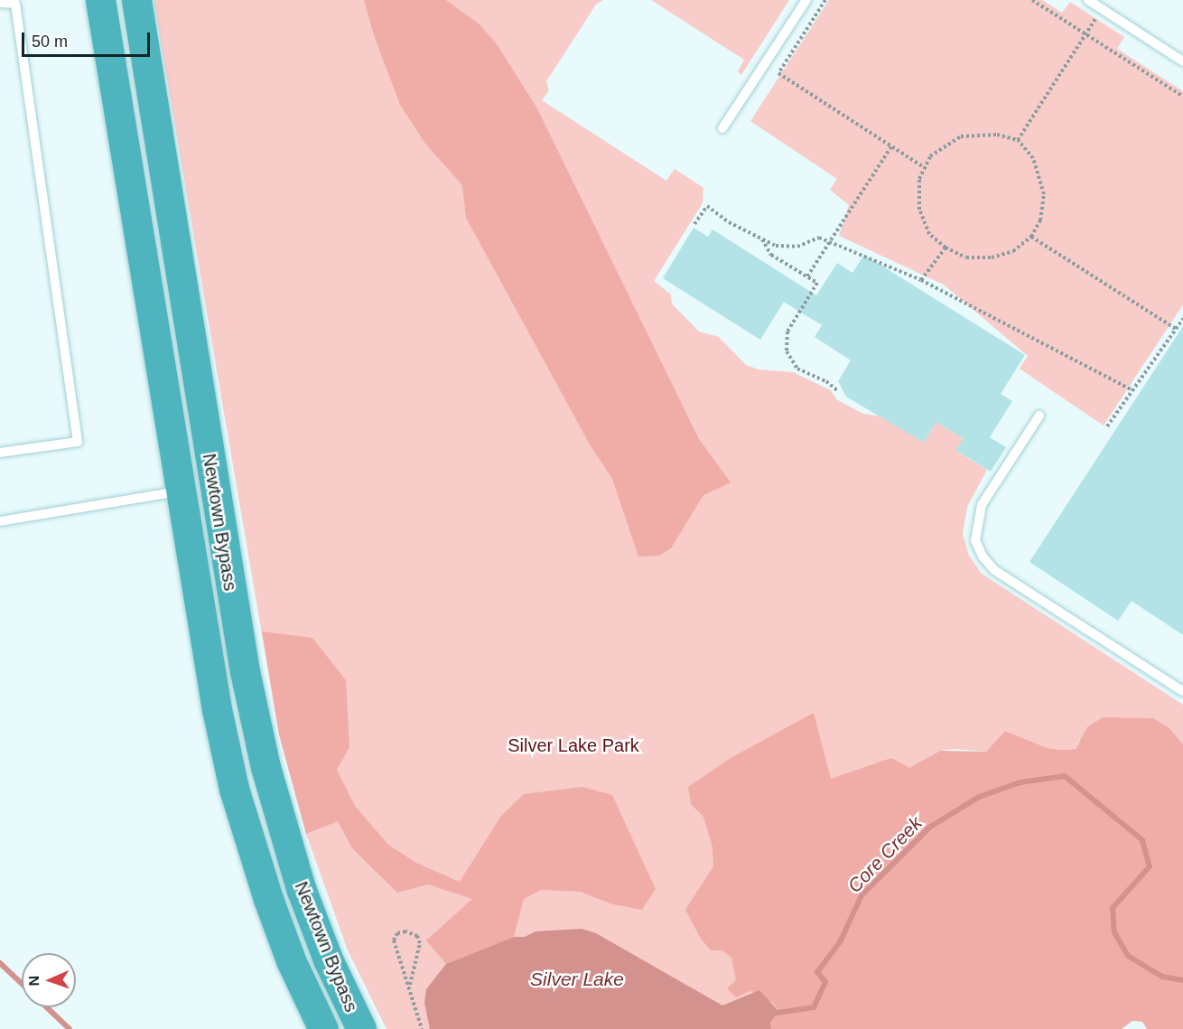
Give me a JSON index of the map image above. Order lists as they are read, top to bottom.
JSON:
{
  "streets": {
    "highway": ["Newtown Bypass"]
  },
  "water": ["Core Creek", "Silver Lake"],
  "parks": ["Silver Lake Park"],
  "scale_bar": "50 m",
  "north": "left"
}
